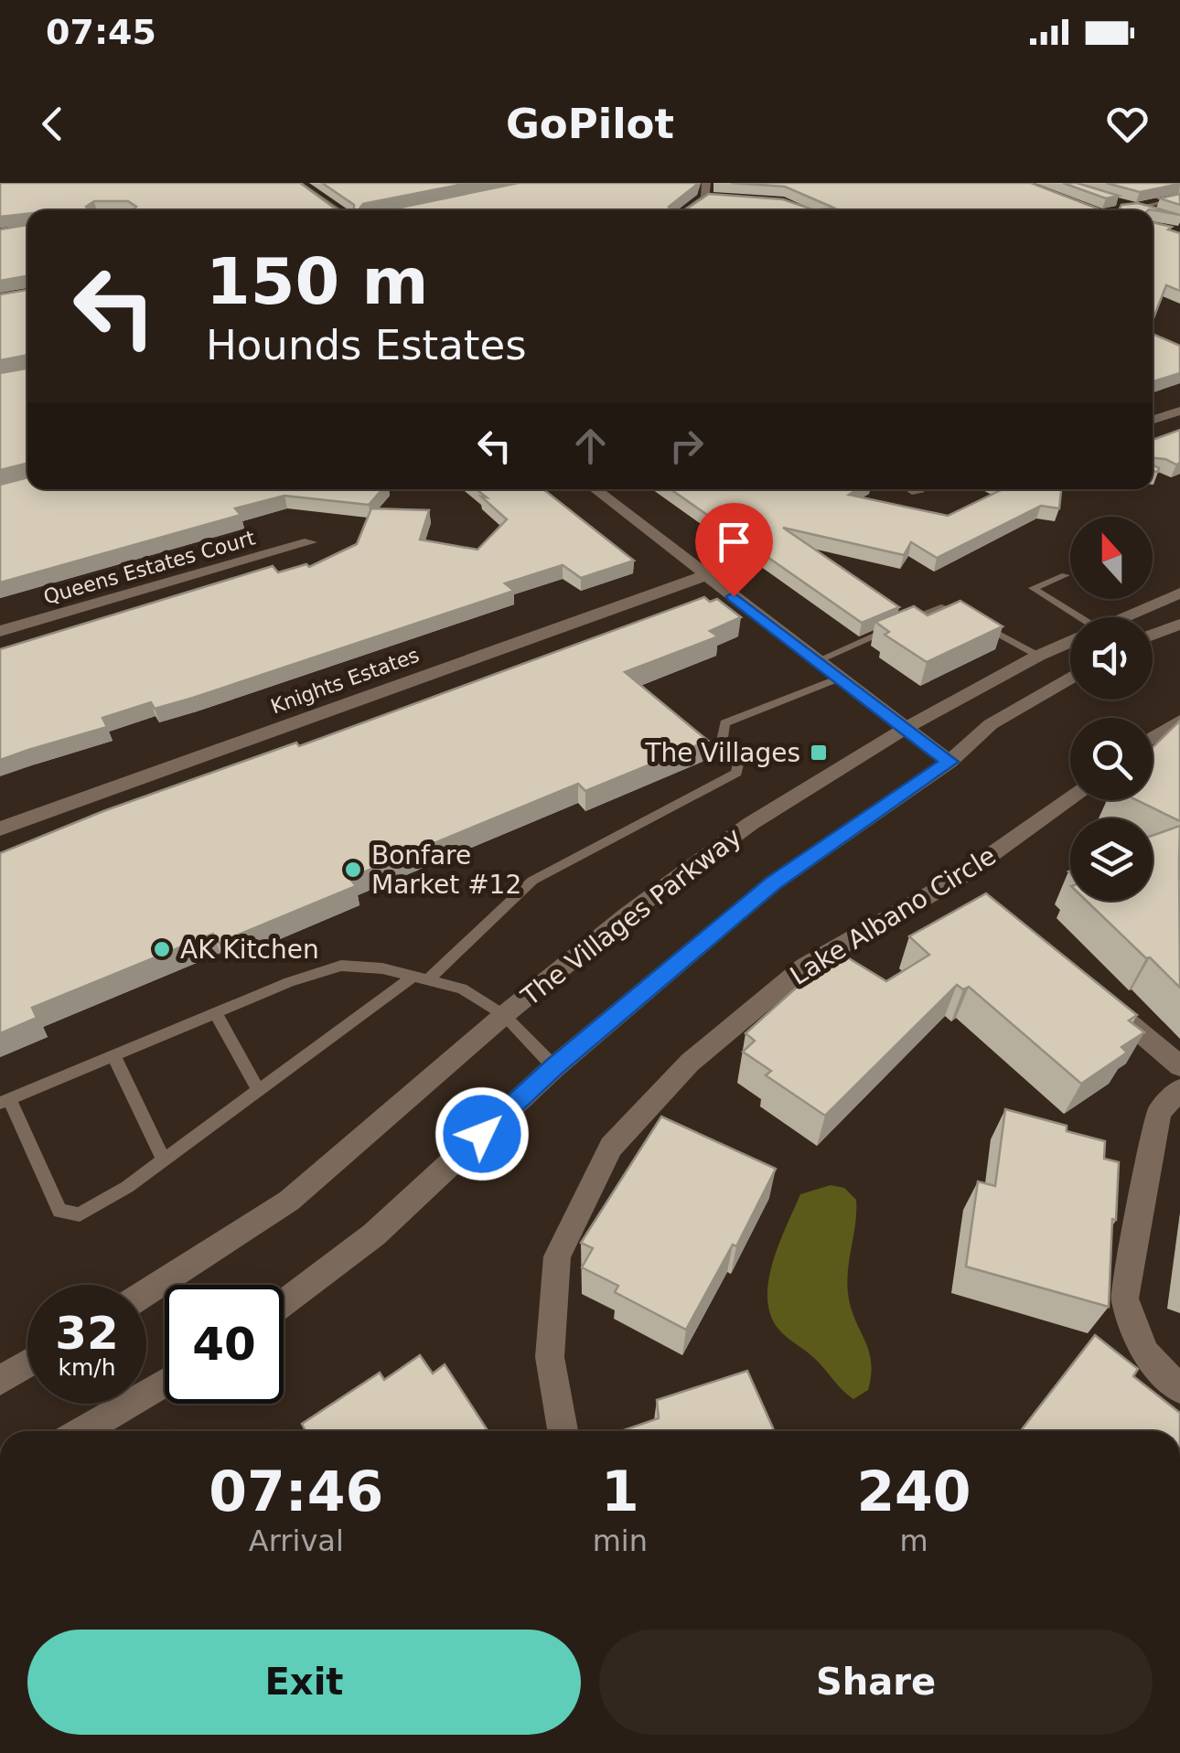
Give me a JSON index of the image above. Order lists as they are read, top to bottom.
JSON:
{
  "streets": {
    "street": [
      "Queens Estates Court",
      "Knights Estates",
      "Lake Albano Circle",
      "The Villages Parkway"
    ]
  },
  "places": {
    "transit": ["The Villages"],
    "other": ["Bonfare Market #12", "AK Kitchen"]
  },
  "north": "top",
  "page": {
    "status": "07:45",
    "header": "GoPilot",
    "turn": ["150 m", "Hounds Estates"],
    "speed": "32 km/h",
    "limit": "40",
    "eta": [
      "07:46",
      "Arrival",
      "1",
      "min",
      "240",
      "m"
    ],
    "buttons": ["Exit", "Share"]
  }
}
